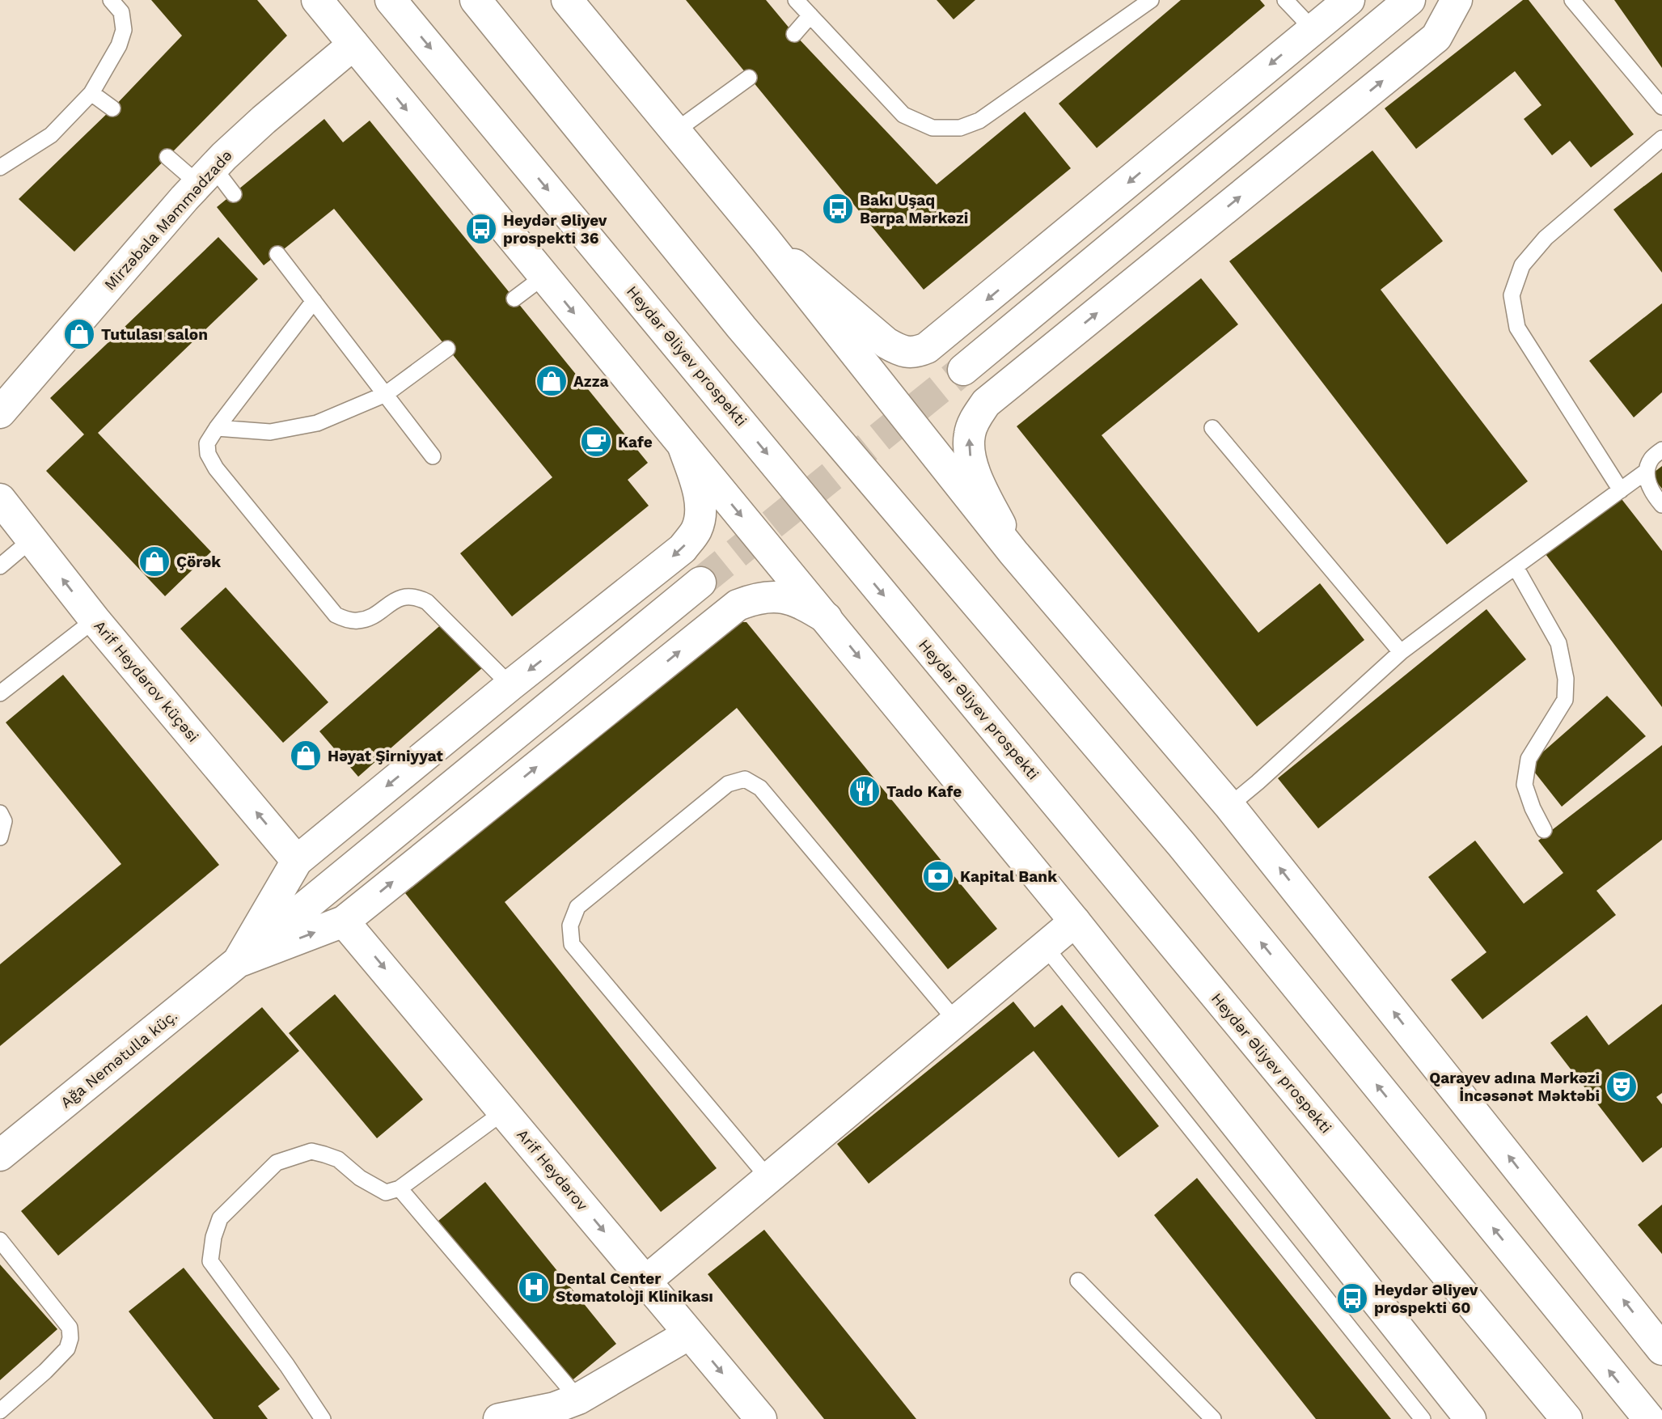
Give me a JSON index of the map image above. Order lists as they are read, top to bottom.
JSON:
{
  "streets": {
    "main road": [
      "Mirzəbala Məmmədzadə",
      "Heydər Əliyev prospekti",
      "Arif Heydərov küçəsi",
      "Ağa Nemətulla küç.",
      "Arif Heydərov"
    ]
  },
  "crossings": [
    ["Arif Heydərov küçəsi", "Ağa Nemətulla küç."],
    ["Ağa Nemətulla küç.", "Arif Heydərov"]
  ],
  "one_way": ["Arif Heydərov küçəsi", "Arif Heydərov"],
  "places": {
    "bus stop": ["Bakı Uşaq Bərpa Mərkəzi", "Heydər Əliyev prospekti 36", "Heydər Əliyev prospekti 60"],
    "shop": [
      "Tutulası salon",
      "Azza",
      "Çörək",
      "Həyat Şirniyyat"
    ],
    "cafe": ["Kafe"],
    "restaurant": ["Tado Kafe"],
    "bank": ["Kapital Bank"],
    "theatre": ["Qarayev adına Mərkəzi İncəsənət Məktəbi"],
    "hospital": ["Dental Center Stomatoloji Klinikası"]
  }
}
